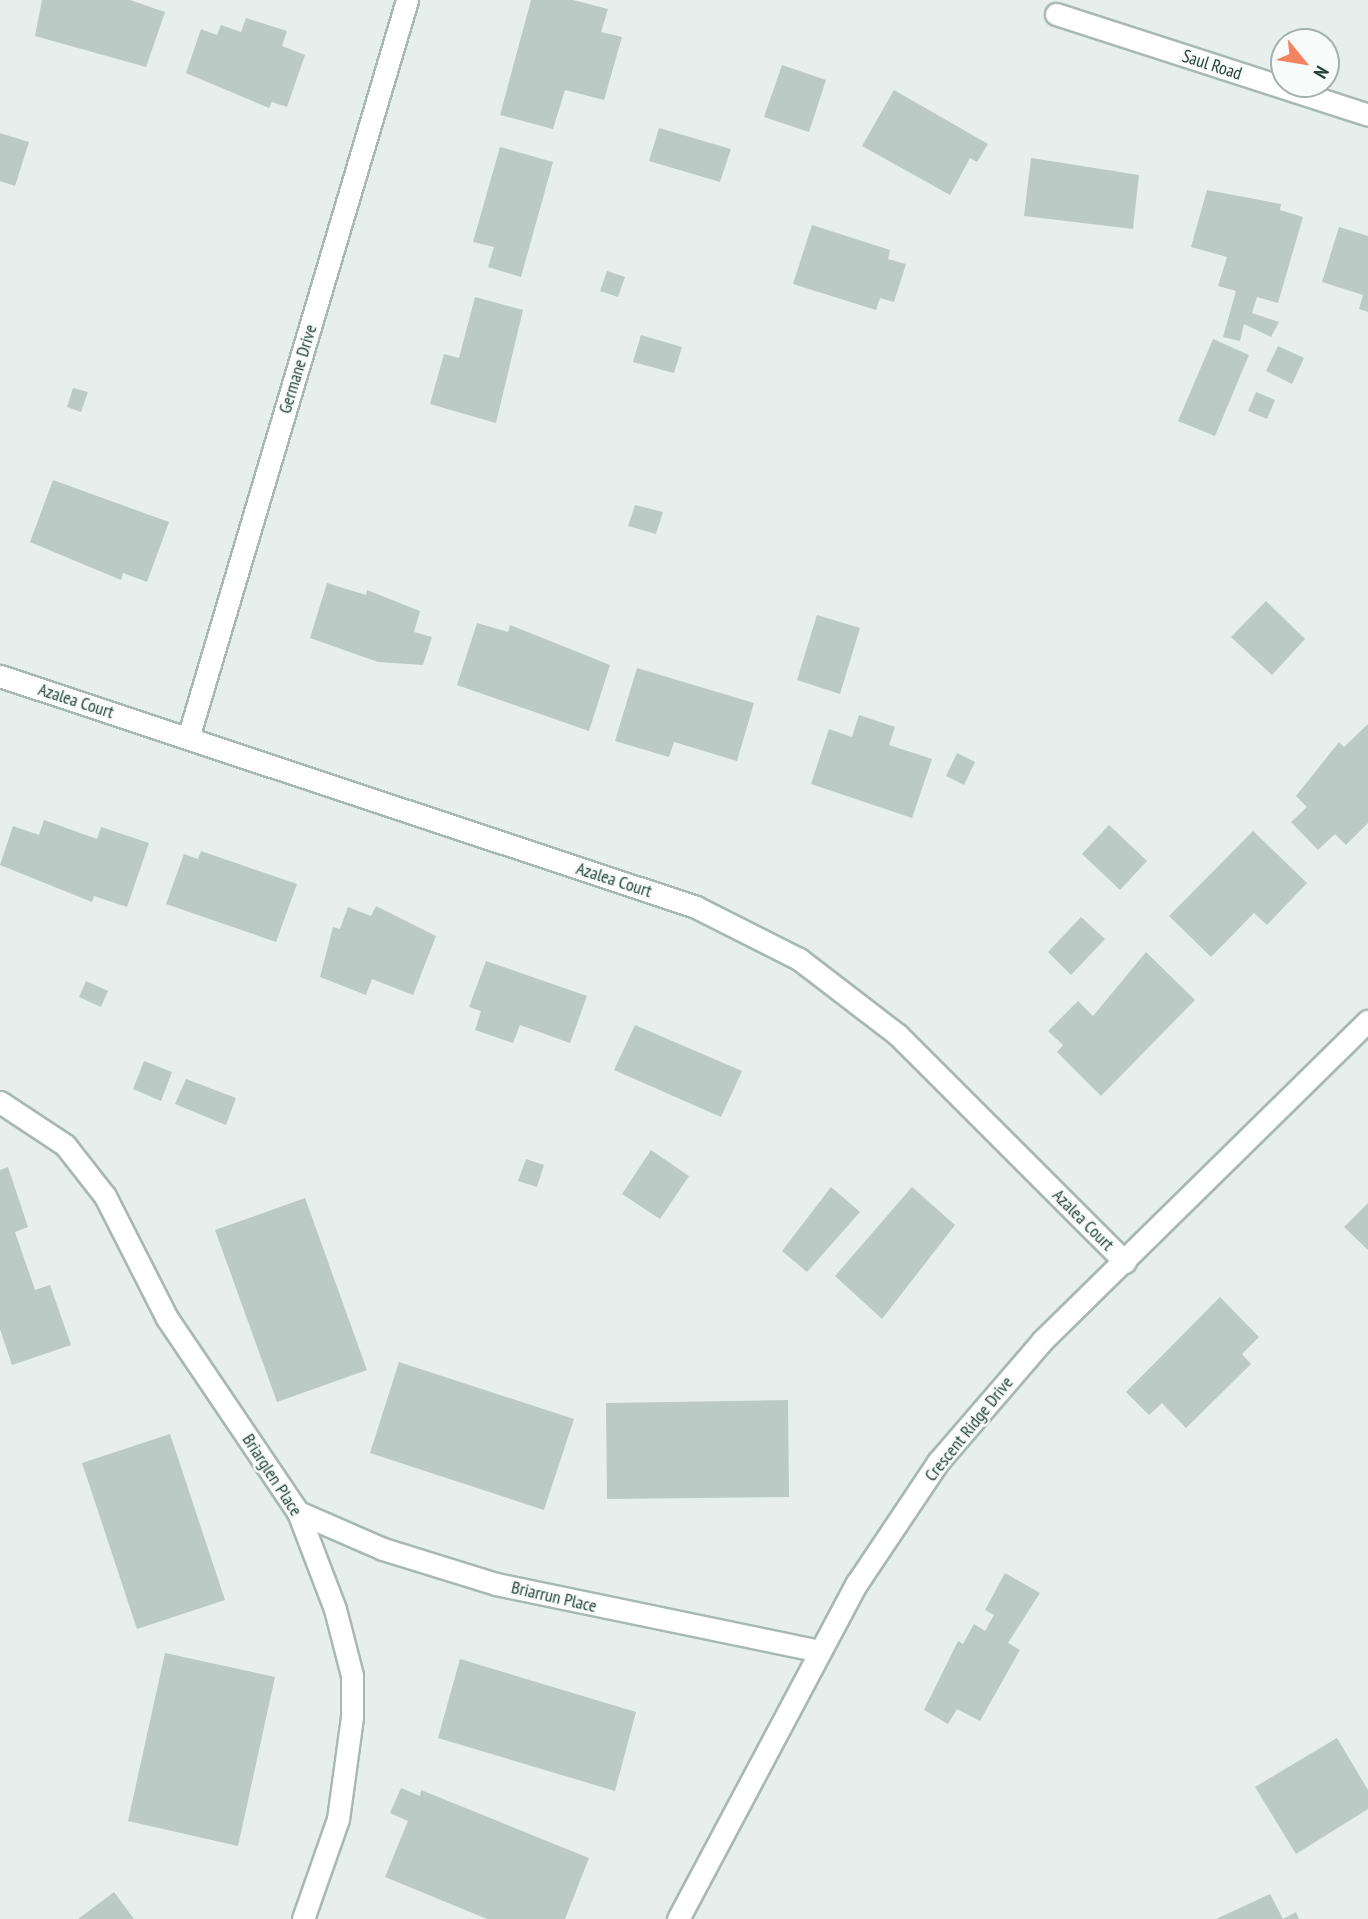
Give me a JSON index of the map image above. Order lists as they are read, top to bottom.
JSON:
{
  "streets": {
    "street": [
      "Saul Road",
      "Germane Drive",
      "Azalea Court",
      "Crescent Ridge Drive",
      "Briarglen Place",
      "Briarrun Place"
    ]
  },
  "crossings": [
    ["Germane Drive", "Azalea Court"],
    ["Azalea Court", "Crescent Ridge Drive"],
    ["Crescent Ridge Drive", "Briarrun Place"],
    ["Briarglen Place", "Briarrun Place"]
  ],
  "north": "bottom right"
}
